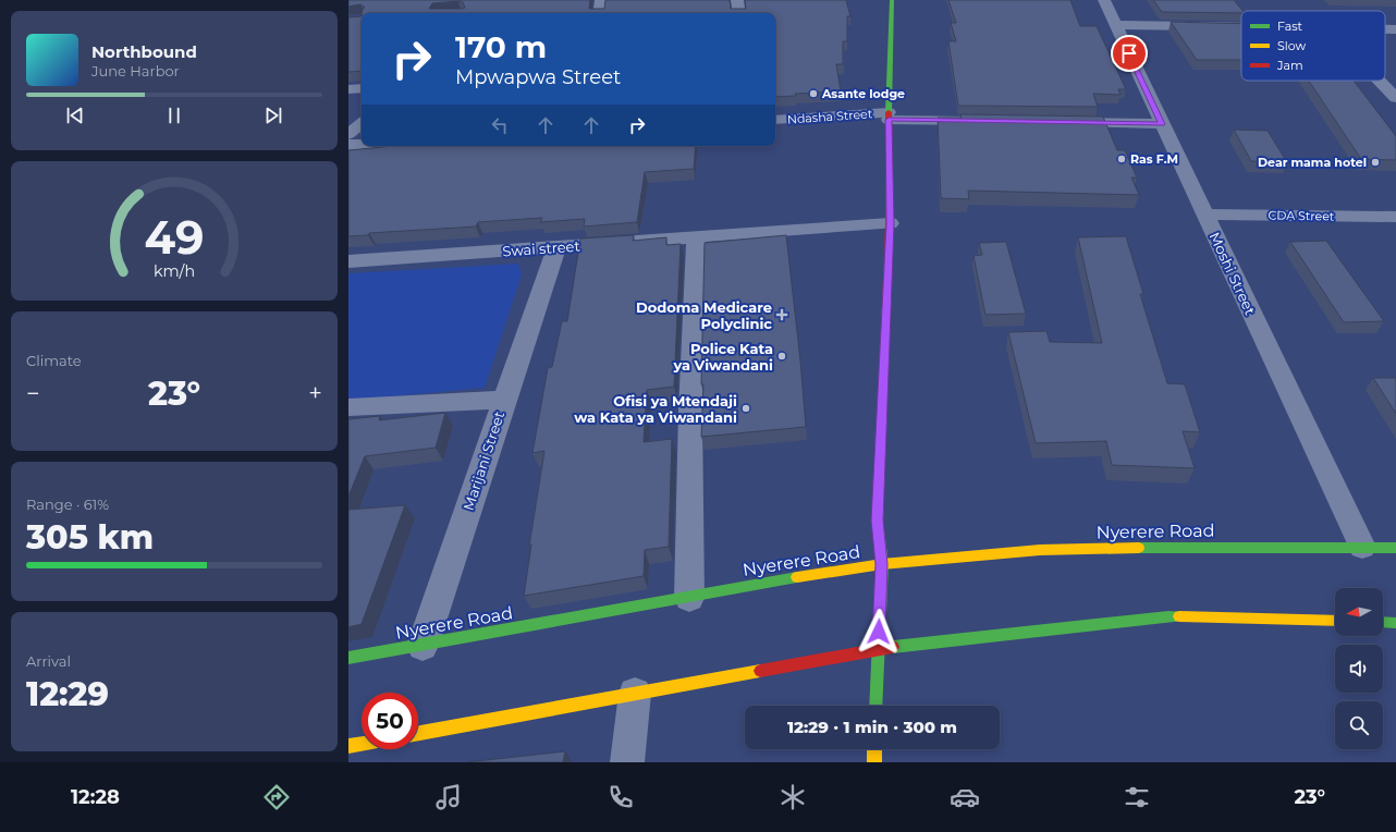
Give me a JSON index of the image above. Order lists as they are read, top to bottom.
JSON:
{
  "streets": {
    "main road": ["Nyerere Road"],
    "street": [
      "Ndasha Street",
      "CDA Street",
      "Swai street",
      "Moshi Street",
      "Marijani Street"
    ]
  },
  "crossings": [
    ["CDA Street", "Moshi Street"],
    ["Moshi Street", "Nyerere Road"],
    ["Marijani Street", "Nyerere Road"]
  ],
  "places": {
    "other": [
      "Asante lodge",
      "Ras F.M",
      "Dear mama hotel",
      "Police Kata ya Viwandani",
      "Ofisi ya Mtendaji wa Kata ya Viwandani"
    ],
    "health": ["Dodoma Medicare Polyclinic"]
  },
  "legend": ["Fast", "Slow", "Jam"],
  "north": "left",
  "page": {
    "turn": ["170 m", "Mpwapwa Street"],
    "song": ["Northbound", "June Harbor"],
    "tile": [
      "Climate",
      ["Range · 61%", "305 km"],
      ["Arrival", "12:29"]
    ],
    "heat": ["−", "23°", "+"],
    "limit": "50",
    "trip": "12:29 · 1 min · 300 m",
    "tabs": ["12:28", "23°"],
    "gauge": ["49", "km/h"]
  }
}
